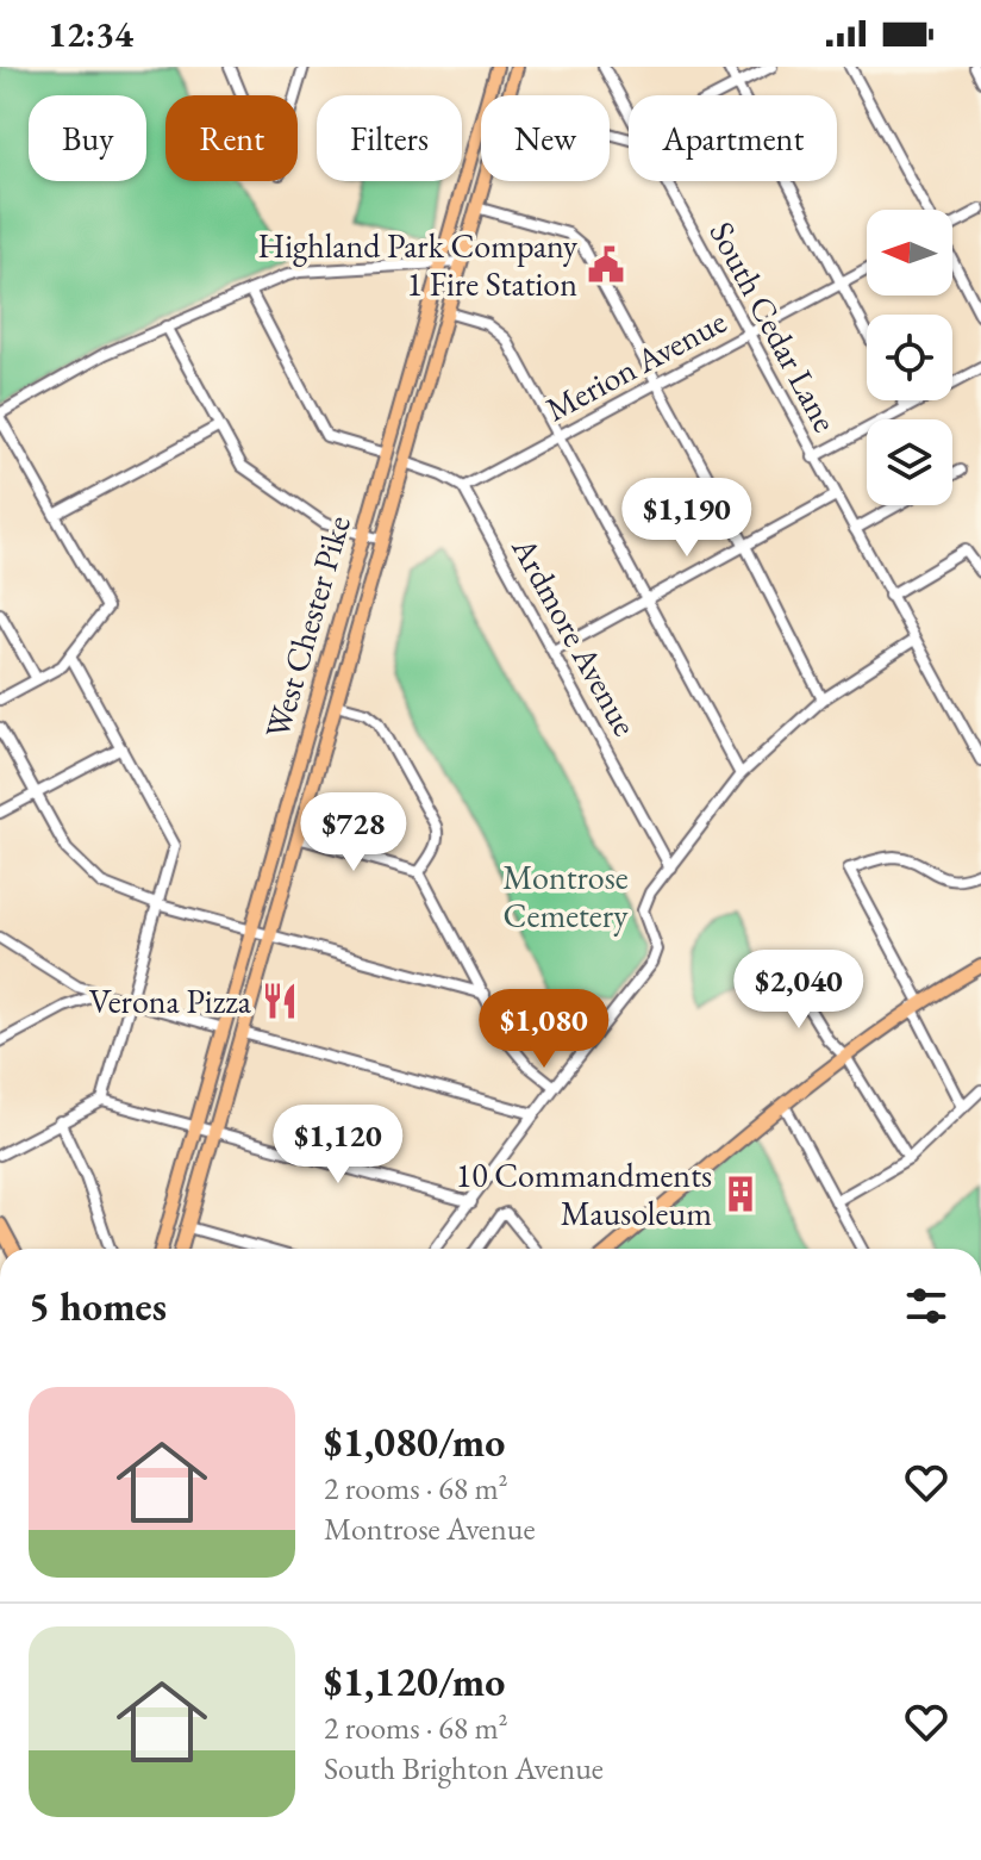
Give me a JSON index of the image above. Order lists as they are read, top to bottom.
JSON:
{
  "streets": {
    "main road": ["West Chester Pike"],
    "street": ["South Cedar Lane", "Merion Avenue", "Ardmore Avenue"]
  },
  "crossings": [
    ["South Cedar Lane", "Merion Avenue"],
    ["Merion Avenue", "Ardmore Avenue"]
  ],
  "parks": ["Montrose Cemetery"],
  "places": {
    "public building": ["Highland Park Company 1 Fire Station"],
    "restaurant": ["Verona Pizza"],
    "building": ["10 Commandments Mausoleum"]
  },
  "north": "left",
  "page": {
    "status": "12:34",
    "chip": [
      "Buy",
      "Rent",
      "Filters",
      "New",
      "Apartment"
    ],
    "price": [
      "$1,190",
      "$728",
      "$2,040",
      "$1,080",
      "$1,120"
    ],
    "heading": "5 homes",
    "list": [
      {
        "name": "$1,080/mo",
        "note": "2 rooms · 68 m² · Montrose Avenue"
      },
      {
        "name": "$1,120/mo",
        "note": "2 rooms · 68 m² · South Brighton Avenue"
      }
    ]
  }
}
